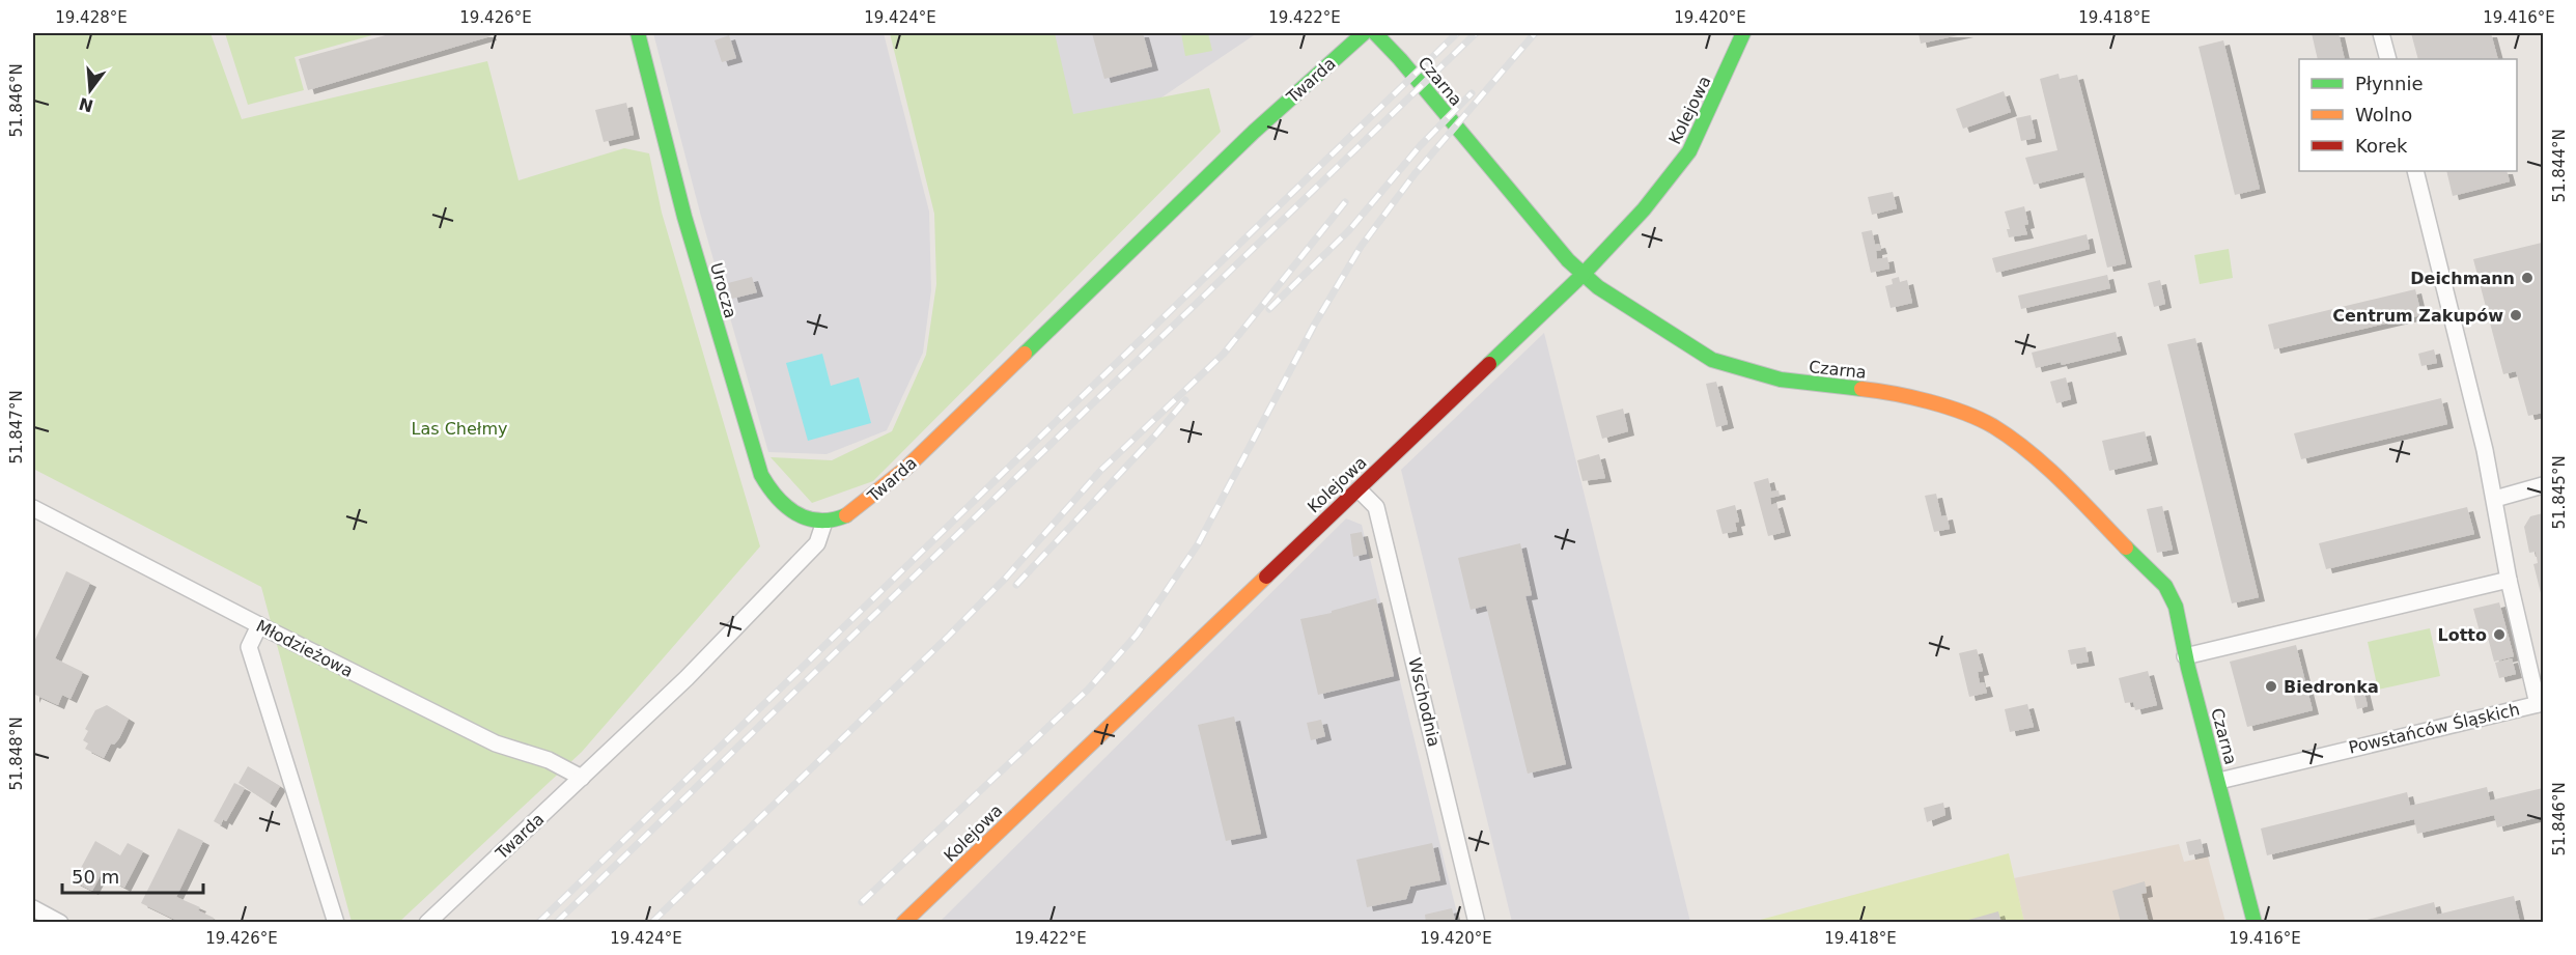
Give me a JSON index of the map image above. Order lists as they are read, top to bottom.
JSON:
{
  "streets": {
    "street": [
      "Twarda",
      "Czarna",
      "Kolejowa",
      "Urocza",
      "Młodzieżowa",
      "Wschodnia",
      "Powstańców Śląskich"
    ]
  },
  "crossings": [
    ["Twarda", "Urocza"],
    ["Twarda", "Młodzieżowa"],
    ["Czarna", "Kolejowa"],
    ["Czarna", "Powstańców Śląskich"],
    ["Kolejowa", "Wschodnia"]
  ],
  "parks": ["Las Chełmy"],
  "places": [
    "Deichmann",
    "Centrum Zakupów",
    "Lotto",
    "Biedronka"
  ],
  "legend": ["Płynnie", "Wolno", "Korek"],
  "scale_bar": "50 m",
  "north": "bottom",
  "coordinates": [
    "19.428°E",
    "19.426°E",
    "19.424°E",
    "19.422°E",
    "19.420°E",
    "19.418°E",
    "19.416°E",
    "51.846°N",
    "51.844°N",
    "51.847°N",
    "51.845°N",
    "51.848°N"
  ]
}
